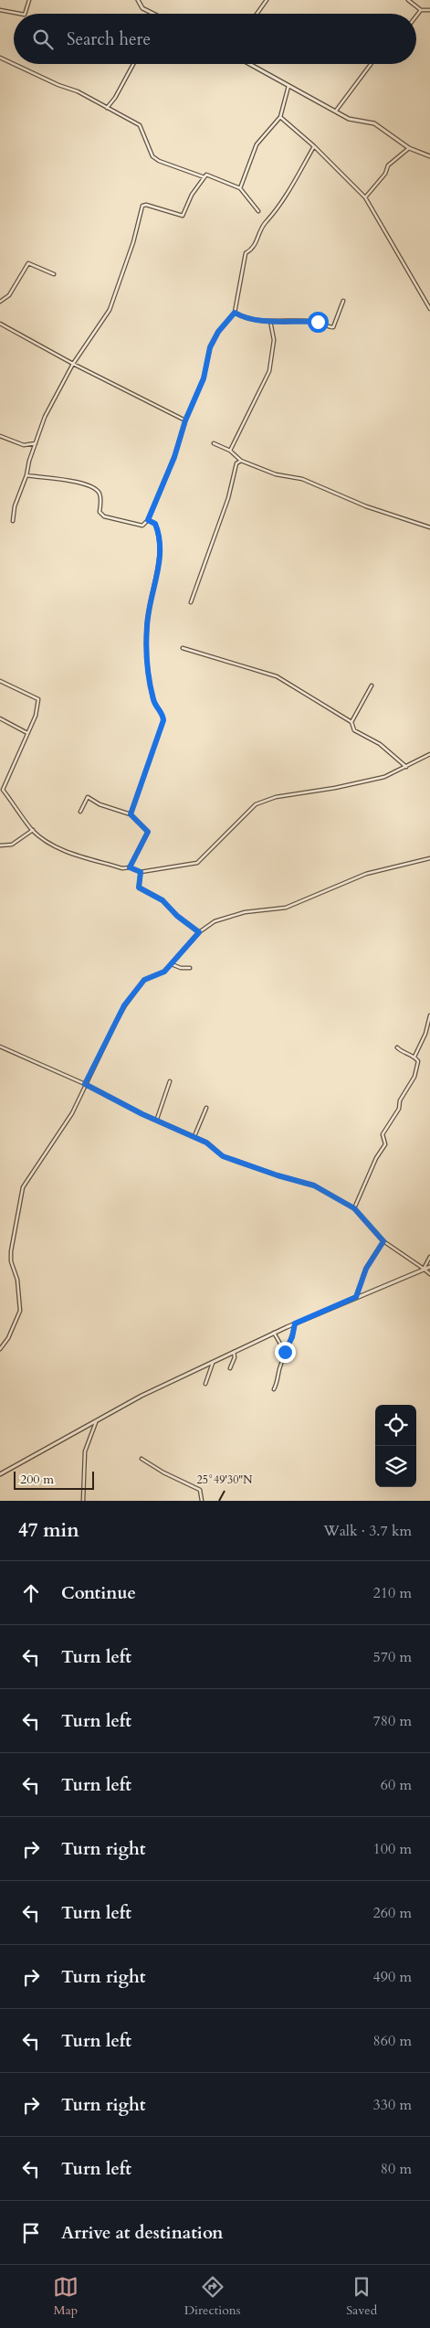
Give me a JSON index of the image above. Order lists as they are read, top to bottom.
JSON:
{
  "scale_bar": "200 m",
  "page": {
    "search": "Search here",
    "scale": "200 m",
    "heading": ["47 min", "Walk · 3.7 km"],
    "list": [
      ["Continue", "210 m"],
      ["Turn left", "570 m"],
      ["Turn left", "780 m"],
      ["Turn left", "60 m"],
      ["Turn right", "100 m"],
      ["Turn left", "260 m"],
      ["Turn right", "490 m"],
      ["Turn left", "860 m"],
      ["Turn right", "330 m"],
      ["Turn left", "80 m"],
      "Arrive at destination"
    ],
    "nav": ["Map", "Directions", "Saved"]
  },
  "coordinates": ["25°49'30\"N"]
}
